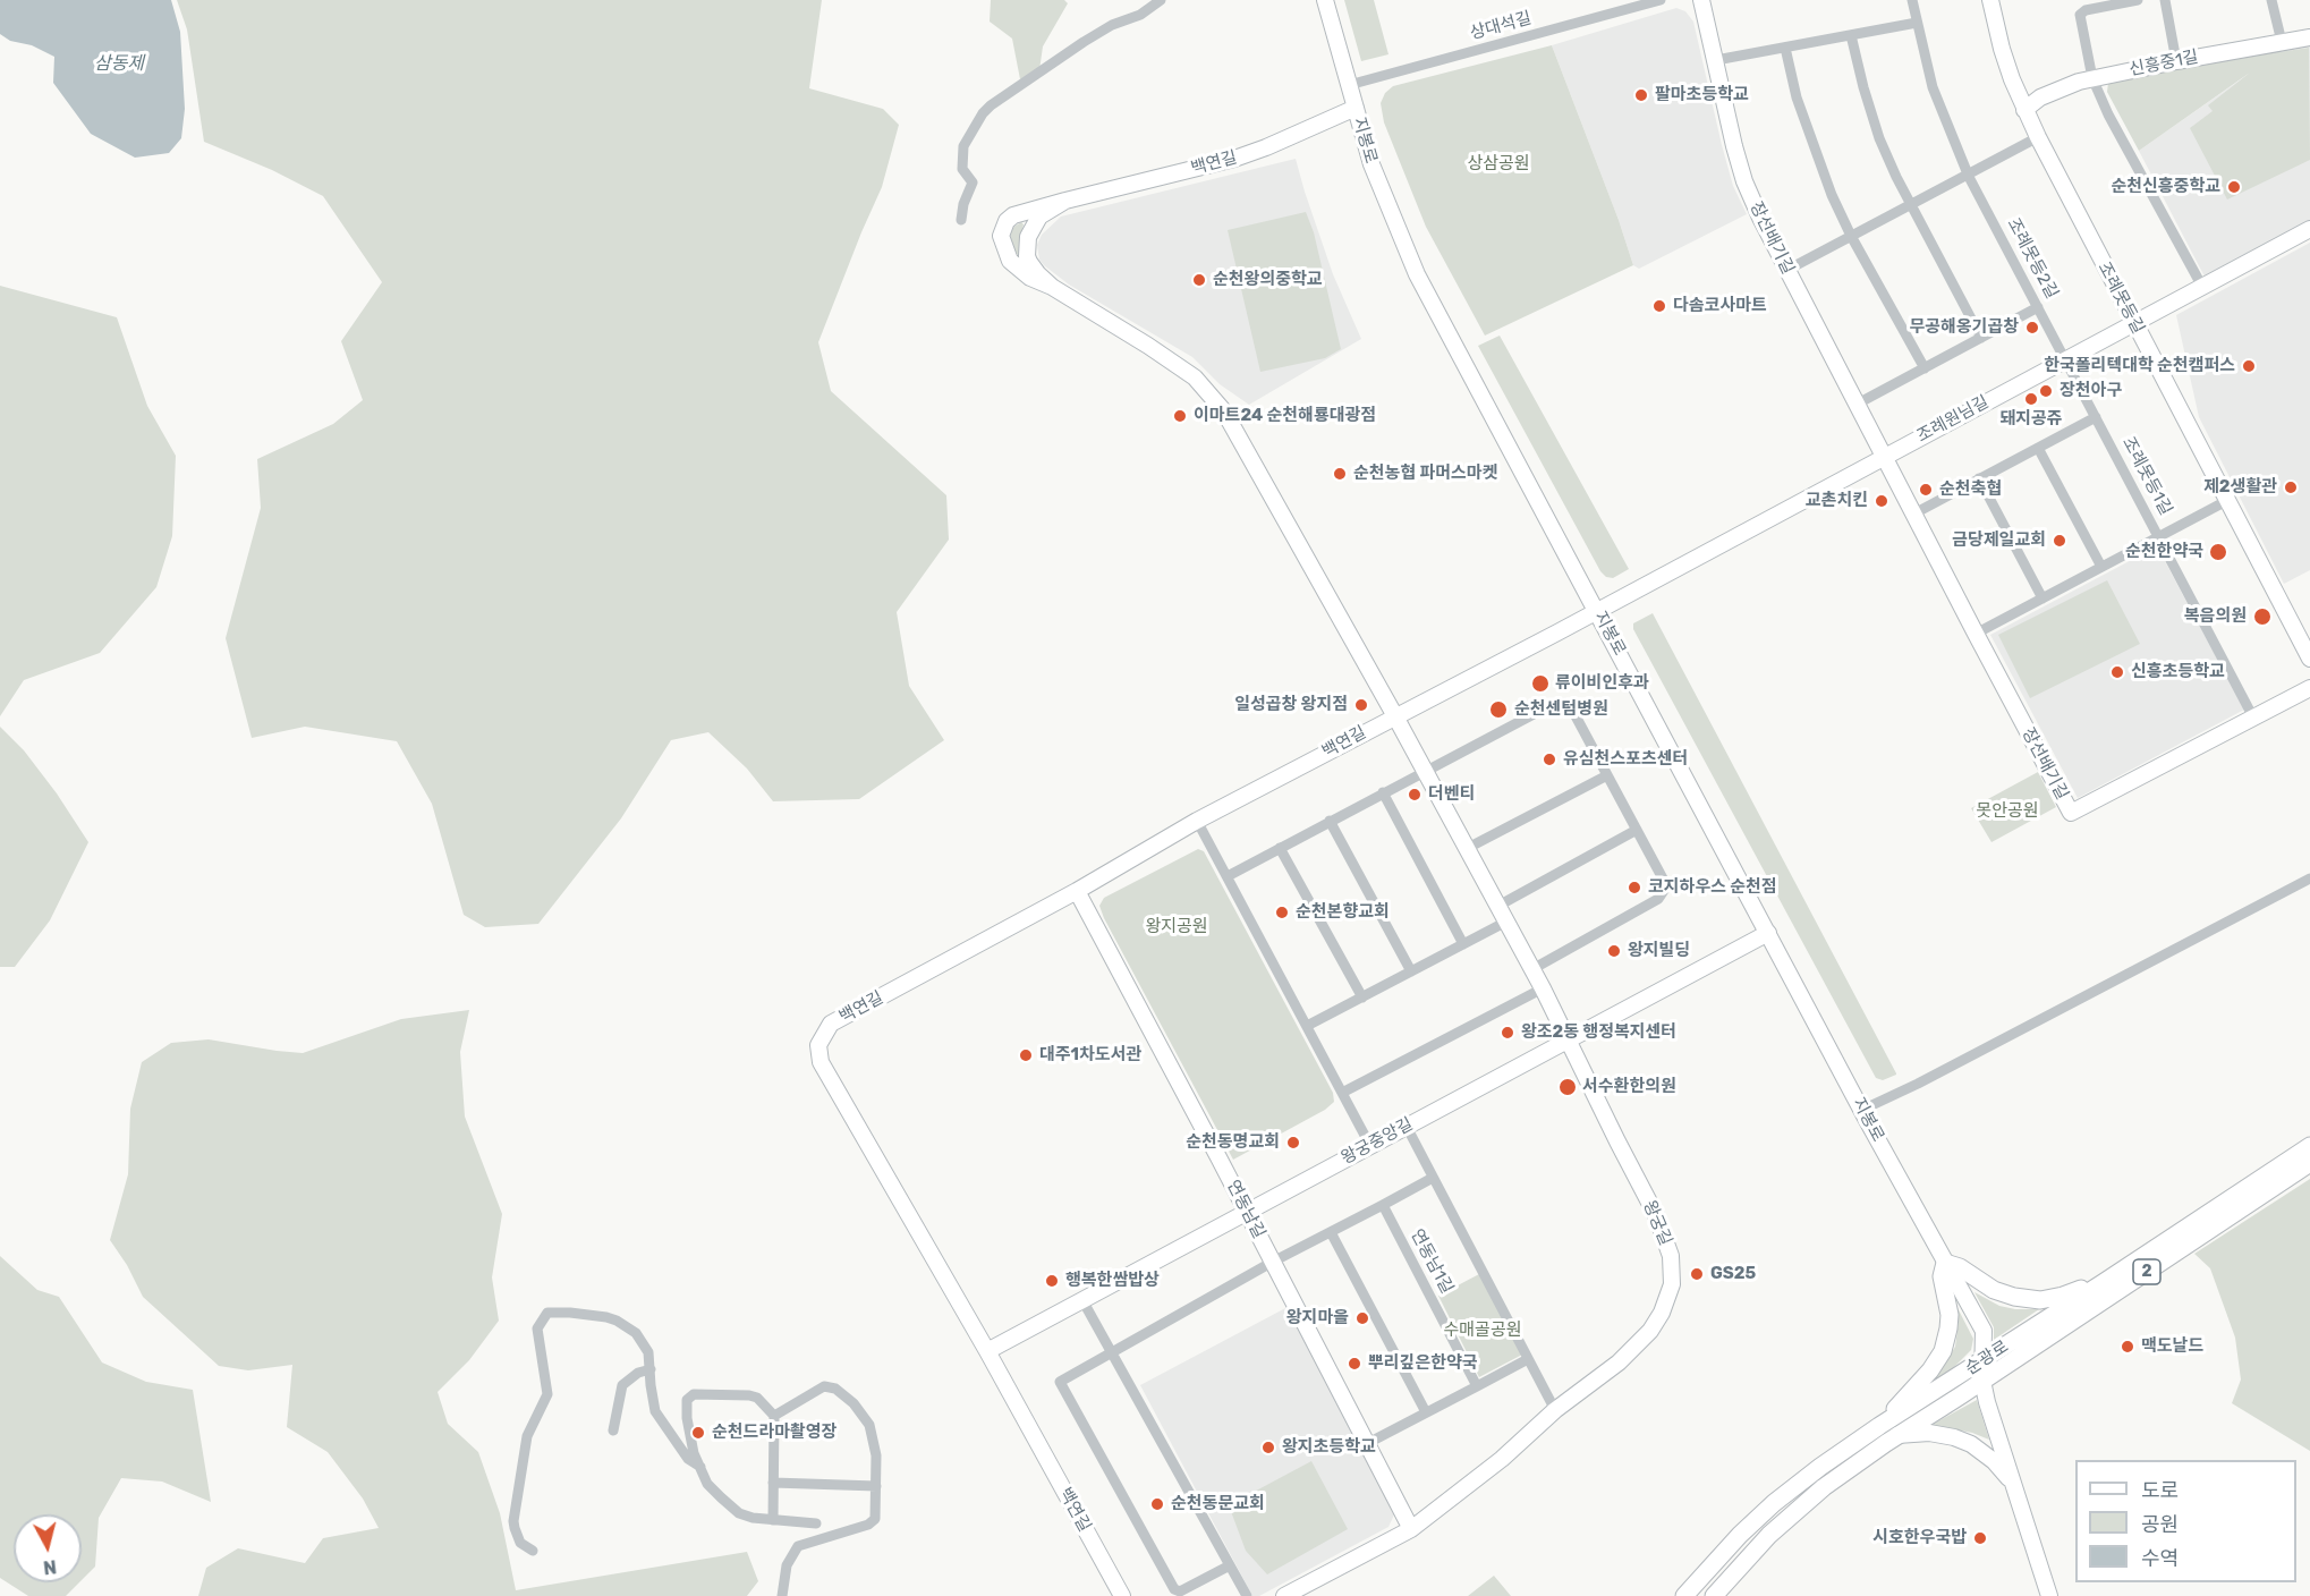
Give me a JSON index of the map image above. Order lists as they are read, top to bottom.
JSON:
{
  "streets": {
    "main road": ["2", "순광로"],
    "street": [
      "상대석길",
      "신흥중1길",
      "지봉로",
      "백연길",
      "장선배기길",
      "조례못등2길",
      "조례못등길",
      "조례원님길",
      "조례못등1길",
      "왕궁중앙길",
      "연동남길",
      "왕궁길",
      "연동남1길"
    ]
  },
  "crossings": [
    ["상대석길", "지봉로"],
    ["신흥중1길", "조례못등길"],
    ["지봉로", "백연길"],
    ["지봉로", "조례원님길"],
    ["지봉로", "왕궁중앙길"],
    ["지봉로", "순광로"],
    ["백연길", "조례원님길"],
    ["백연길", "왕궁중앙길"],
    ["백연길", "연동남길"],
    ["백연길", "왕궁길"],
    ["장선배기길", "조례원님길"],
    ["장선배기길", "조례못등1길"],
    ["조례못등2길", "조례원님길"],
    ["조례못등2길", "조례못등1길"],
    ["조례못등길", "조례원님길"],
    ["조례원님길", "조례못등1길"],
    ["왕궁중앙길", "연동남길"],
    ["왕궁중앙길", "왕궁길"],
    ["연동남길", "왕궁길"]
  ],
  "water": ["삼동제"],
  "parks": [
    "상삼공원",
    "못안공원",
    "왕지공원",
    "수매골공원"
  ],
  "places": [
    "팔마초등학교",
    "순천신흥중학교",
    "순천왕의중학교",
    "다솜코사마트",
    "무공해옹기곱창",
    "한국폴리텍대학 순천캠퍼스",
    "장천아구",
    "돼지공쥬",
    "이마트24 순천해룡대광점",
    "순천농협 파머스마켓",
    "제2생활관",
    "순천축협",
    "교촌치킨",
    "금당제일교회",
    "순천한약국",
    "복음의원",
    "신흥초등학교",
    "류이비인후과",
    "일성곱창 왕지점",
    "순천센텀병원",
    "유심천스포츠센터",
    "더벤티",
    "코지하우스 순천점",
    "순천본향교회",
    "왕지빌딩",
    "왕조2동 행정복지센터",
    "대주1차도서관",
    "서수환한의원",
    "순천동명교회",
    "GS25",
    "행복한쌈밥상",
    "왕지마을",
    "맥도날드",
    "뿌리깊은한약국",
    "순천드라마촬영장",
    "왕지초등학교",
    "순천동문교회",
    "시호한우국밥"
  ],
  "legend": ["도로", "공원", "수역"],
  "north": "bottom"
}
